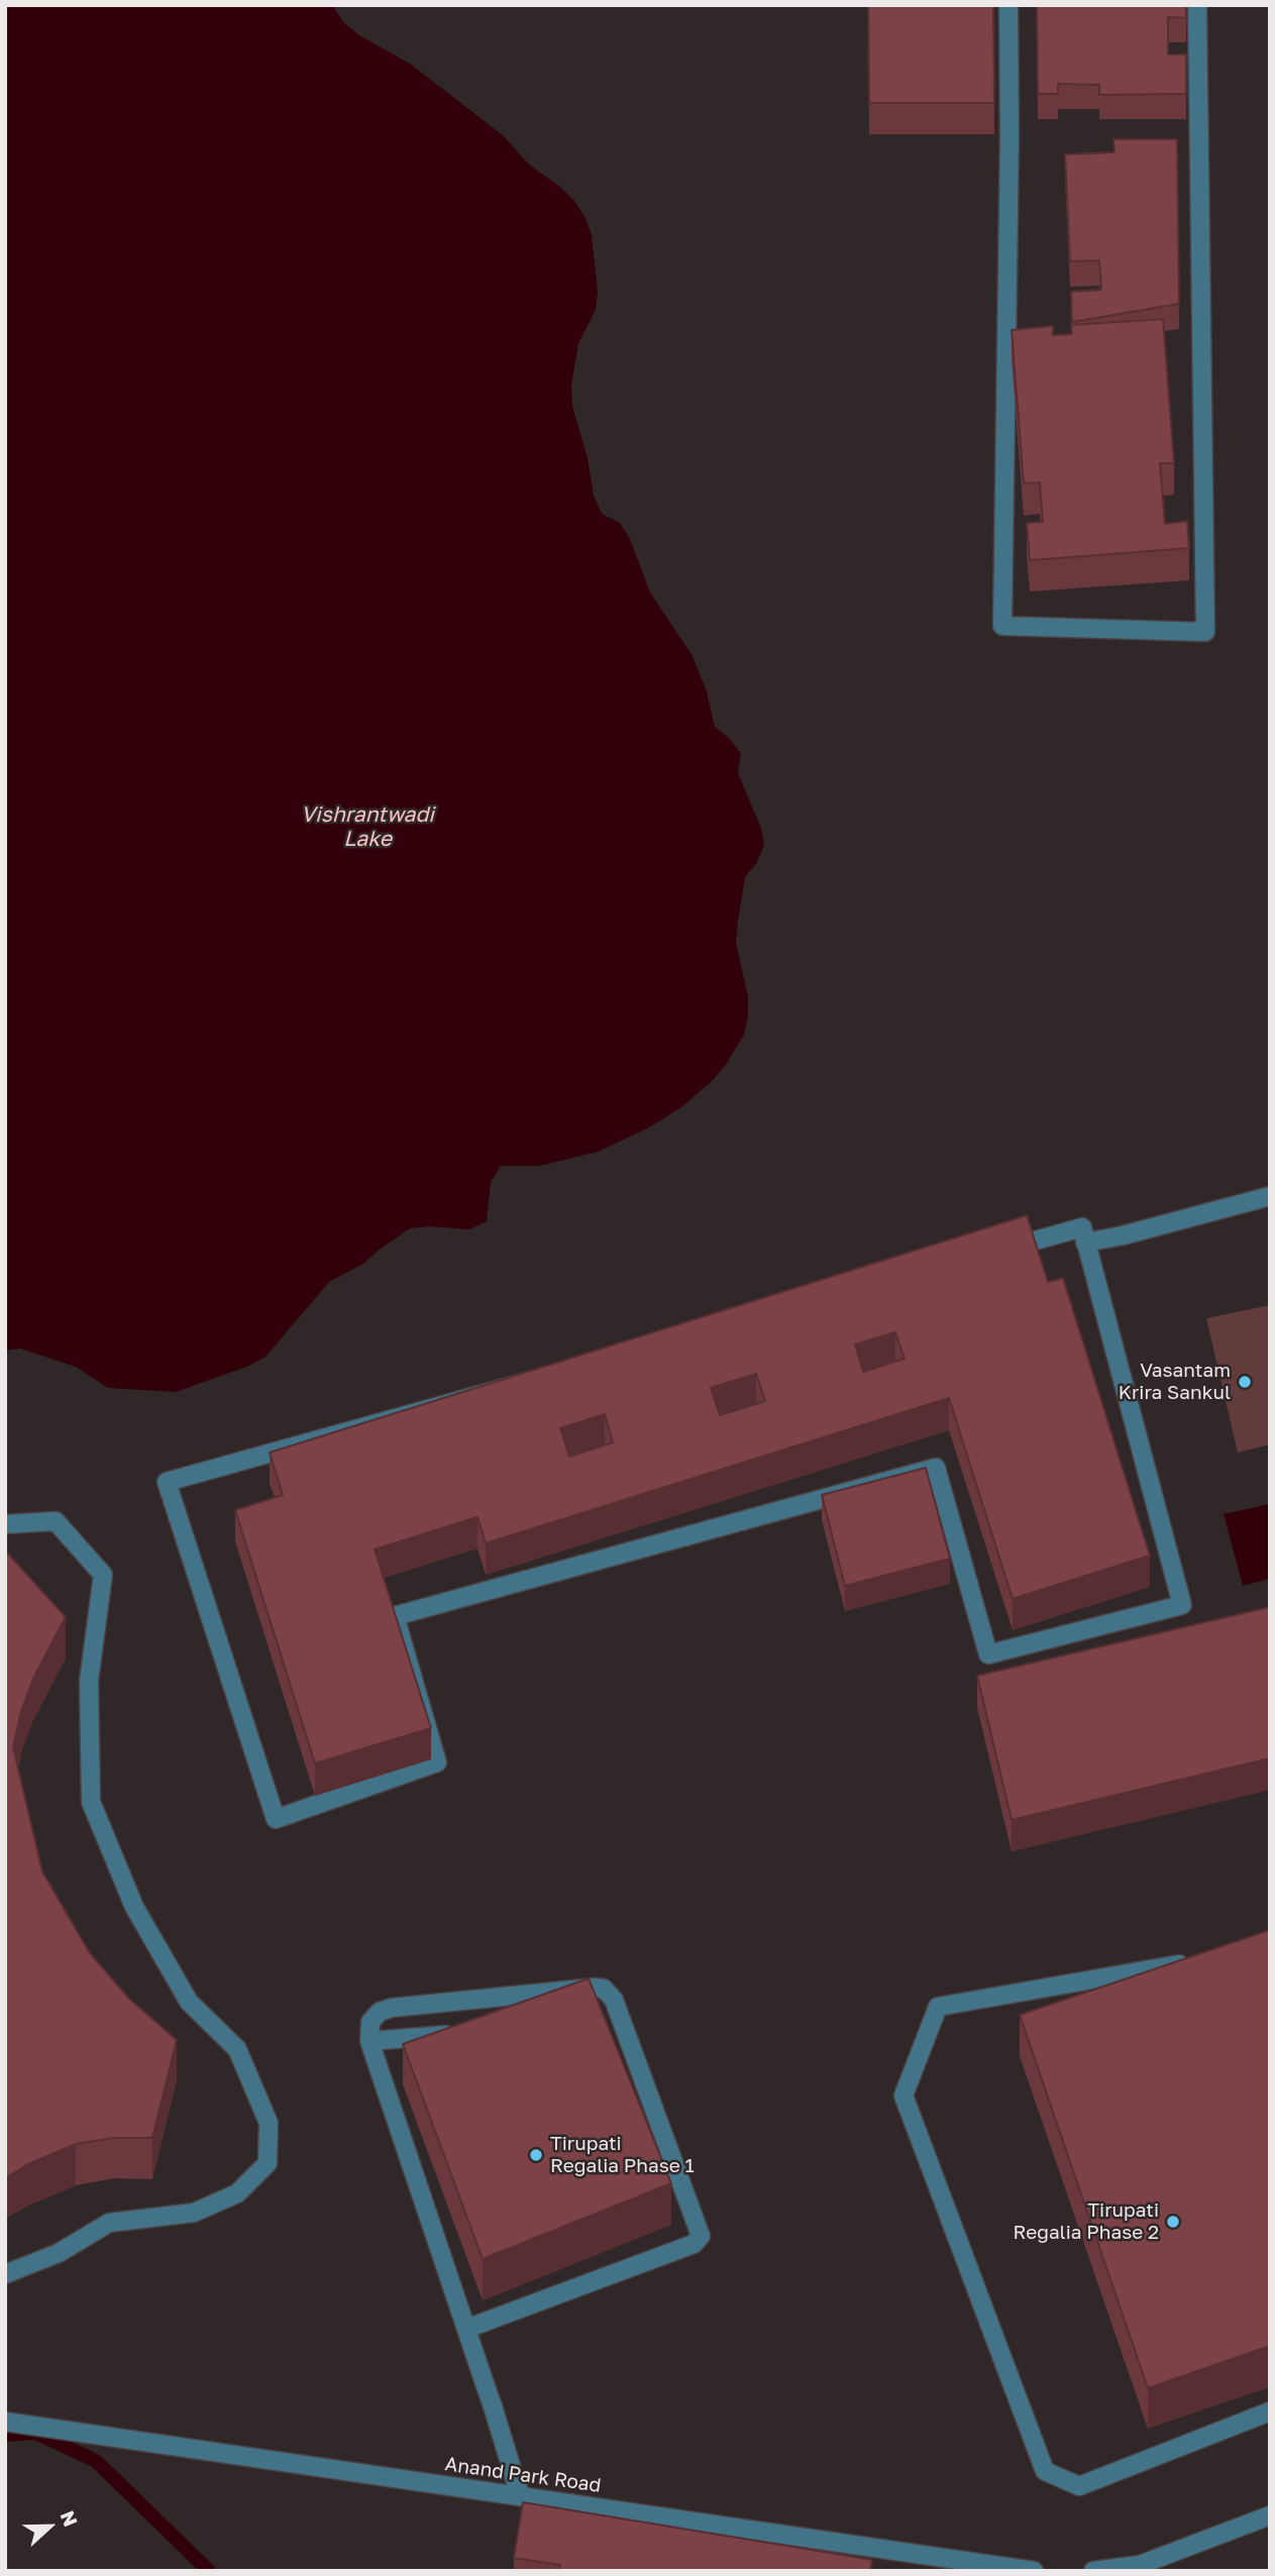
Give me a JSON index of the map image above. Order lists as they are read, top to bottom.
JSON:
{
  "streets": {
    "street": ["Anand Park Road"]
  },
  "water": ["Vishrantwadi Lake"],
  "places": ["Vasantam Krira Sankul", "Tirupati Regalia Phase 1", "Tirupati Regalia Phase 2"],
  "north": "right"
}
